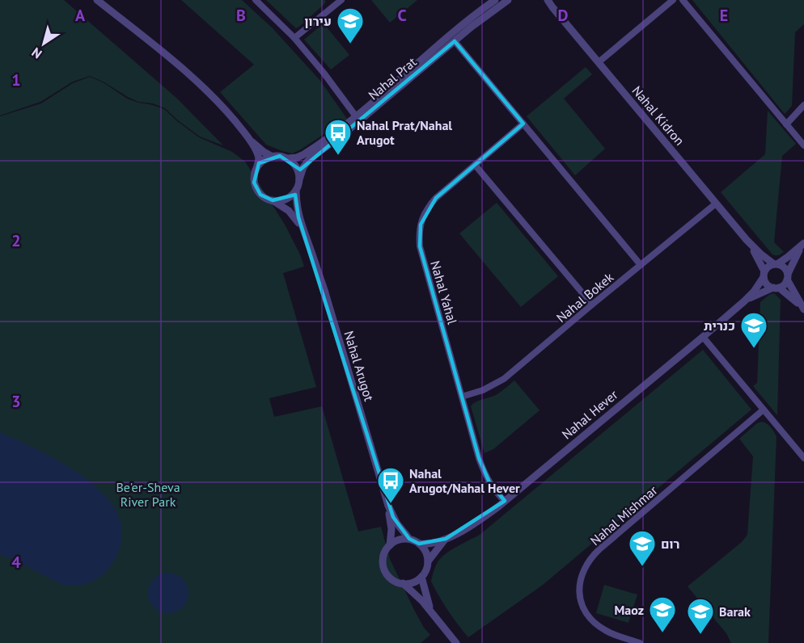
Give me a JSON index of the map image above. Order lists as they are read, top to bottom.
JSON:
{
  "streets": {
    "street": [
      "Nahal Prat",
      "Nahal Kidron",
      "Nahal Yahal",
      "Nahal Bokek",
      "Nahal Arugot",
      "Nahal Hever",
      "Nahal Mishmar"
    ]
  },
  "crossings": [
    ["Nahal Prat", "Nahal Arugot"],
    ["Nahal Kidron", "Nahal Bokek"],
    ["Nahal Kidron", "Nahal Hever"],
    ["Nahal Yahal", "Nahal Bokek"],
    ["Nahal Yahal", "Nahal Hever"],
    ["Nahal Arugot", "Nahal Hever"]
  ],
  "parks": ["Be'er-Sheva River Park"],
  "places": {
    "school or university": [
      "עירון",
      "כנרית",
      "רום",
      "Maoz",
      "Barak"
    ],
    "bus stop": ["Nahal Prat/Nahal Arugot", "Nahal Arugot/Nahal Hever"]
  },
  "north": "bottom left",
  "grid": {
    "columns": [
      "A",
      "B",
      "C",
      "D",
      "E"
    ],
    "rows": [
      "1",
      "2",
      "3",
      "4"
    ]
  }
}
